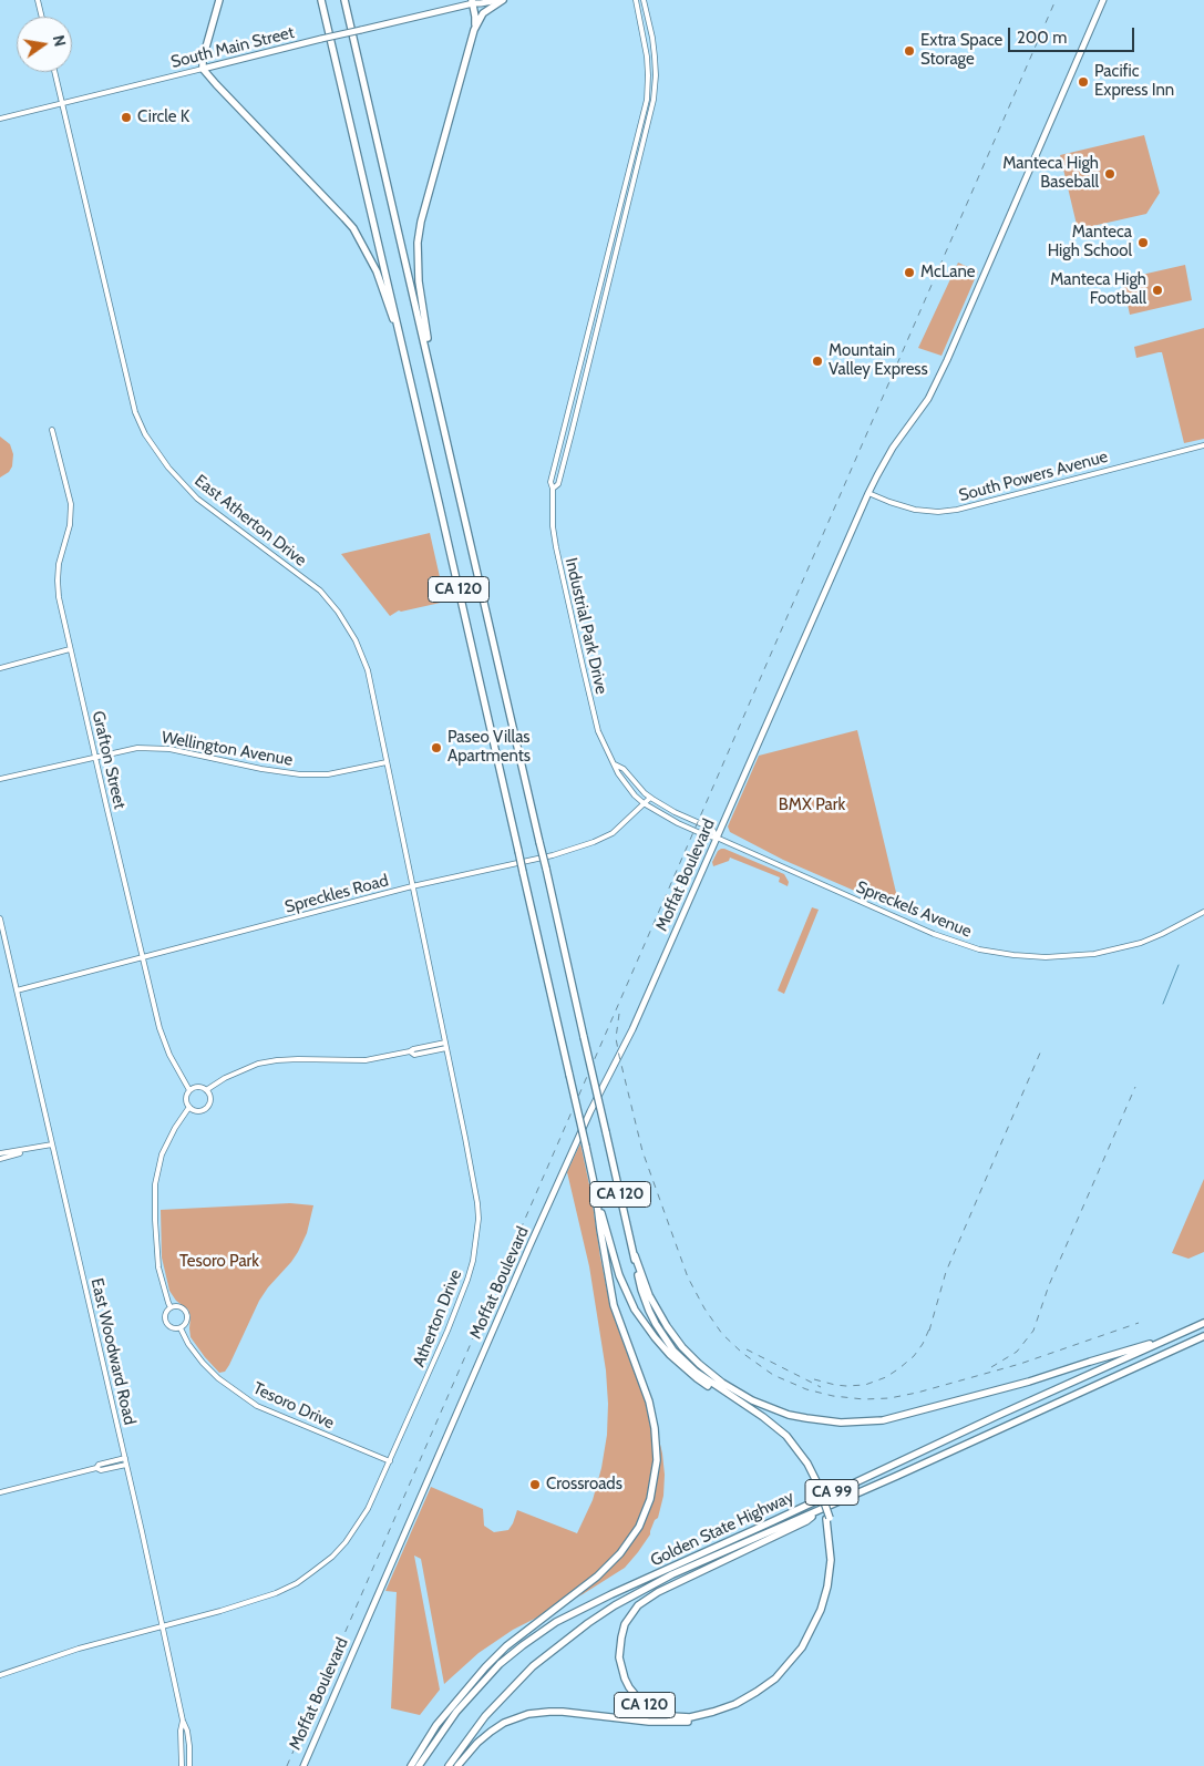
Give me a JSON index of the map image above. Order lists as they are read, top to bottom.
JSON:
{
  "streets": {
    "highway": ["CA 120", "CA 99", "Golden State Highway"],
    "main road": ["South Main Street", "Moffat Boulevard"],
    "street": [
      "South Powers Avenue",
      "East Atherton Drive",
      "Industrial Park Drive",
      "Wellington Avenue",
      "Grafton Street",
      "Spreckles Road",
      "Spreckels Avenue",
      "Atherton Drive",
      "East Woodward Road",
      "Tesoro Drive"
    ]
  },
  "crossings": [
    ["South Main Street", "East Atherton Drive"],
    ["South Powers Avenue", "Moffat Boulevard"],
    ["East Atherton Drive", "Wellington Avenue"],
    ["East Atherton Drive", "Spreckles Road"],
    ["East Atherton Drive", "Atherton Drive"],
    ["CA 120", "Golden State Highway"],
    ["Industrial Park Drive", "Moffat Boulevard"],
    ["Industrial Park Drive", "Spreckles Road"],
    ["Industrial Park Drive", "Spreckels Avenue"],
    ["Wellington Avenue", "Grafton Street"],
    ["Grafton Street", "Spreckles Road"],
    ["Moffat Boulevard", "Spreckels Avenue"],
    ["Spreckles Road", "Atherton Drive"],
    ["Spreckles Road", "East Woodward Road"],
    ["Atherton Drive", "East Woodward Road"],
    ["Atherton Drive", "Tesoro Drive"]
  ],
  "parks": ["BMX Park", "Tesoro Park"],
  "places": [
    "Extra Space Storage",
    "Pacific Express Inn",
    "Circle K",
    "Manteca High Baseball",
    "Manteca High School",
    "McLane",
    "Manteca High Football",
    "Mountain Valley Express",
    "Paseo Villas Apartments",
    "Crossroads"
  ],
  "scale_bar": "200 m",
  "north": "right"
}
